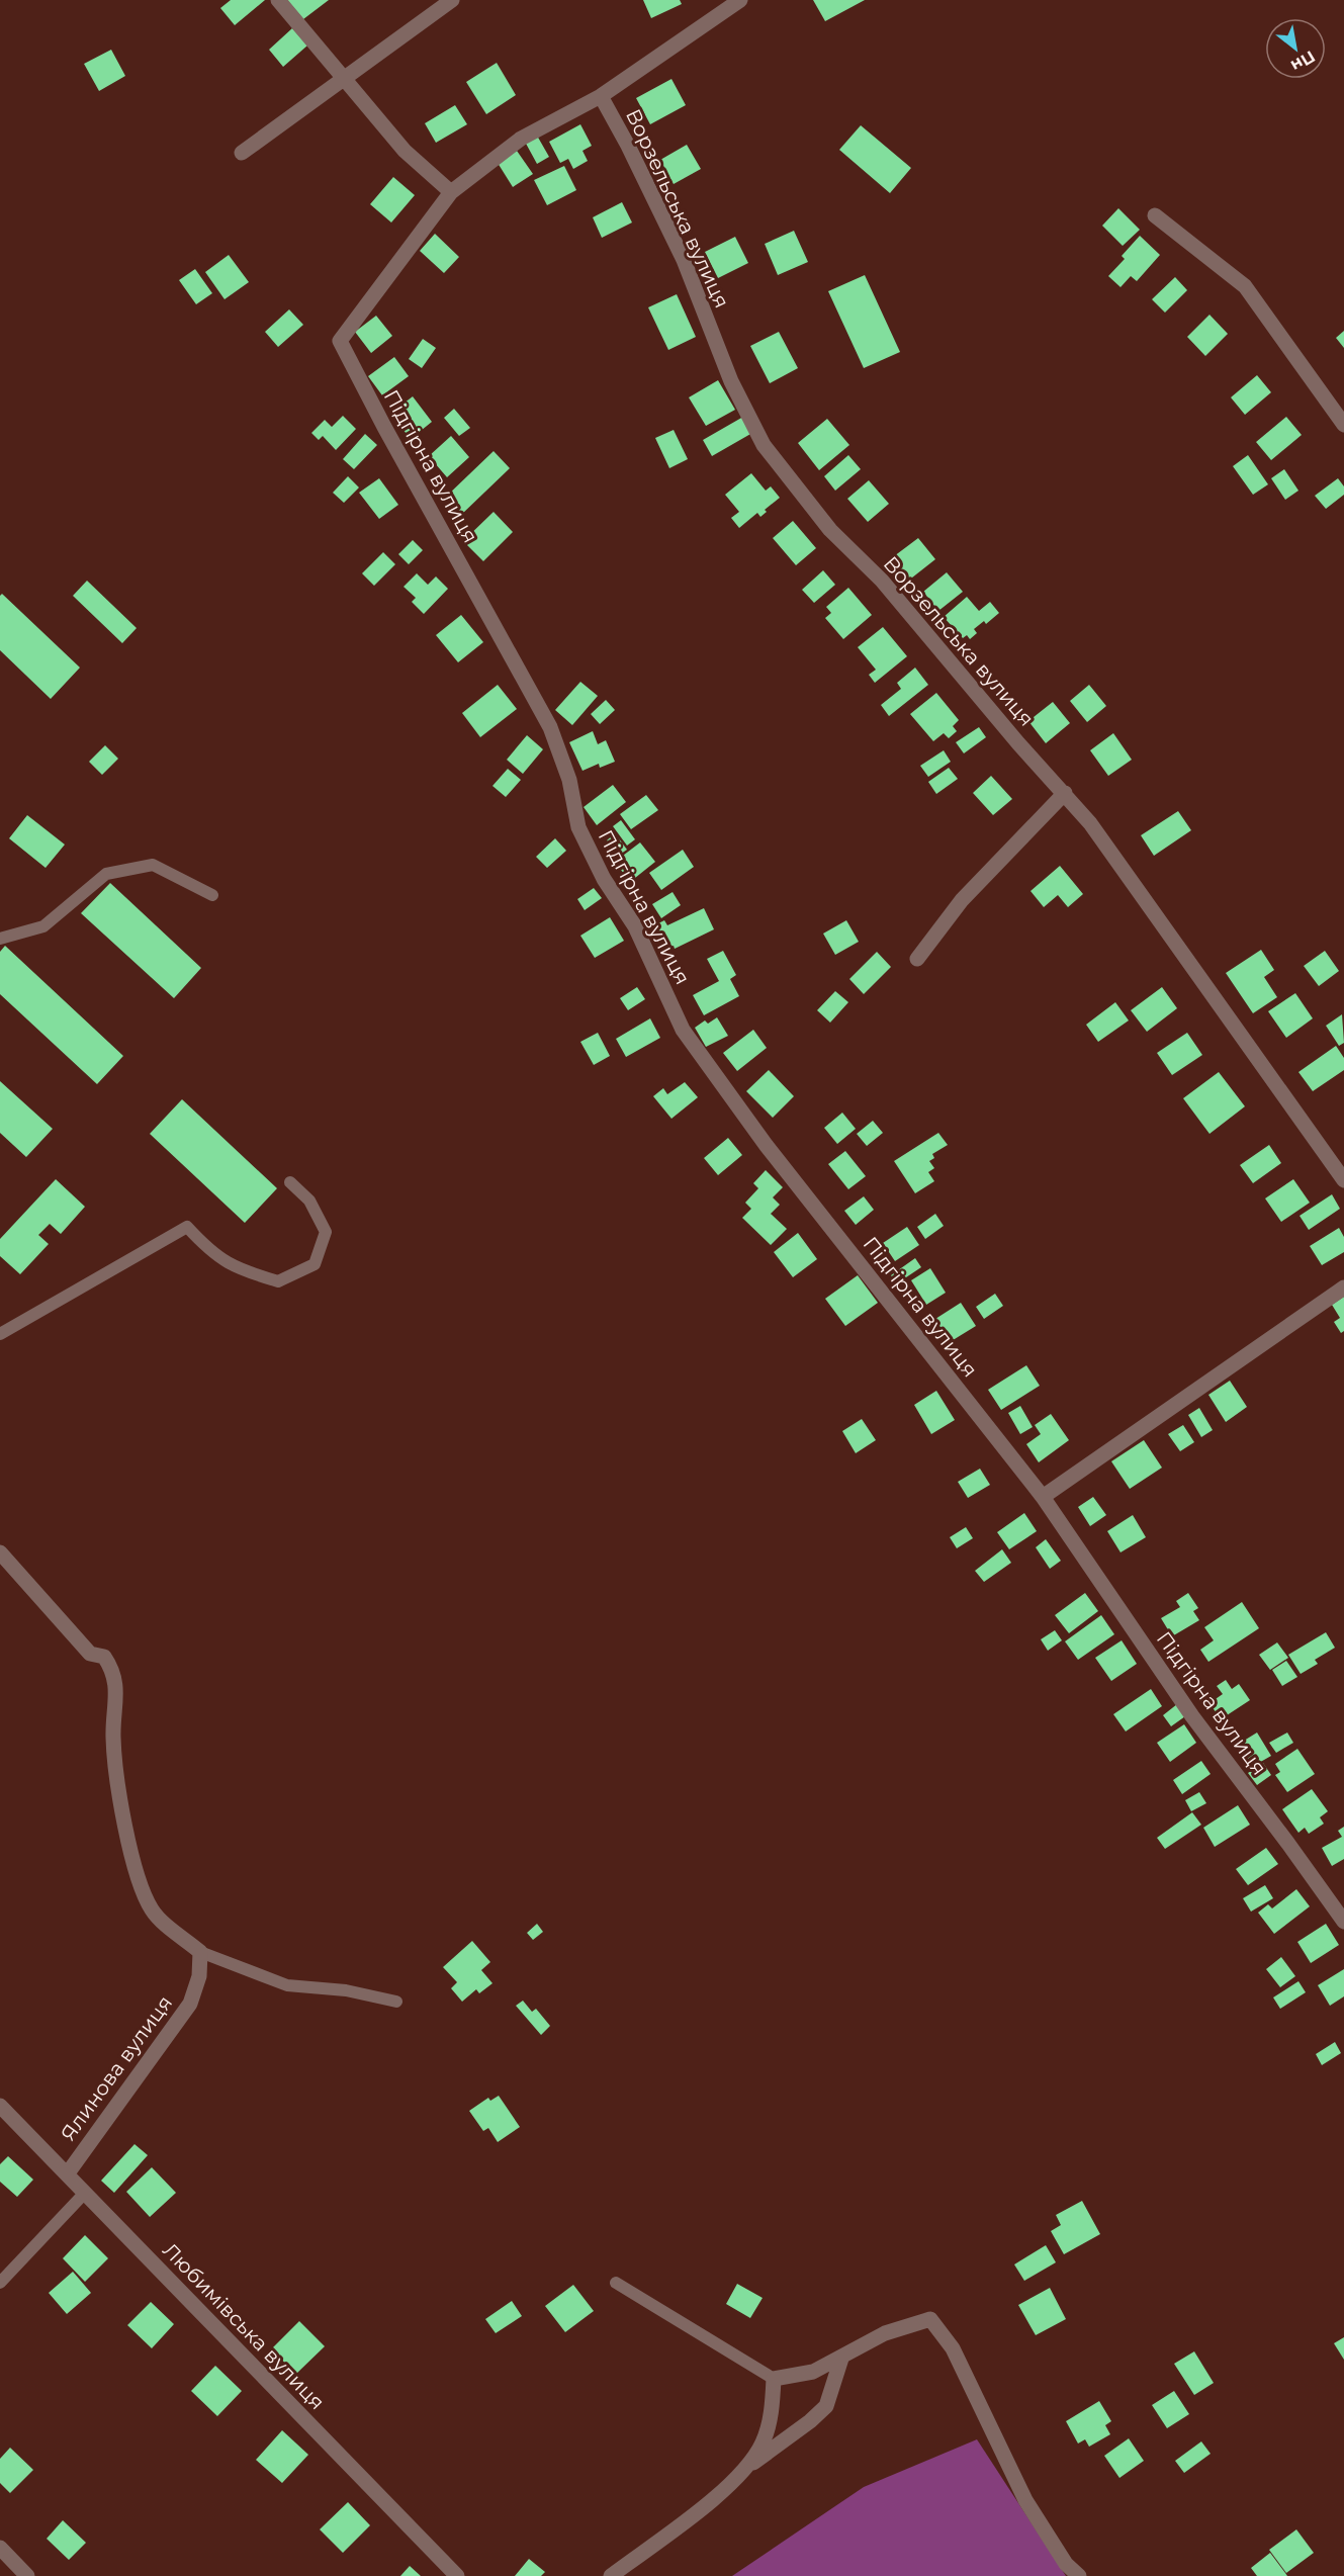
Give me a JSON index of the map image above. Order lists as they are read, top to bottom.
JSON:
{
  "streets": {
    "street": [
      "Ворзельська вулиця",
      "Підгірна вулиця",
      "Ялинова вулиця",
      "Любимівська вулиця"
    ]
  },
  "crossings": [
    ["Ворзельська вулиця", "Підгірна вулиця"],
    ["Ялинова вулиця", "Любимівська вулиця"]
  ],
  "north": "bottom right"
}
